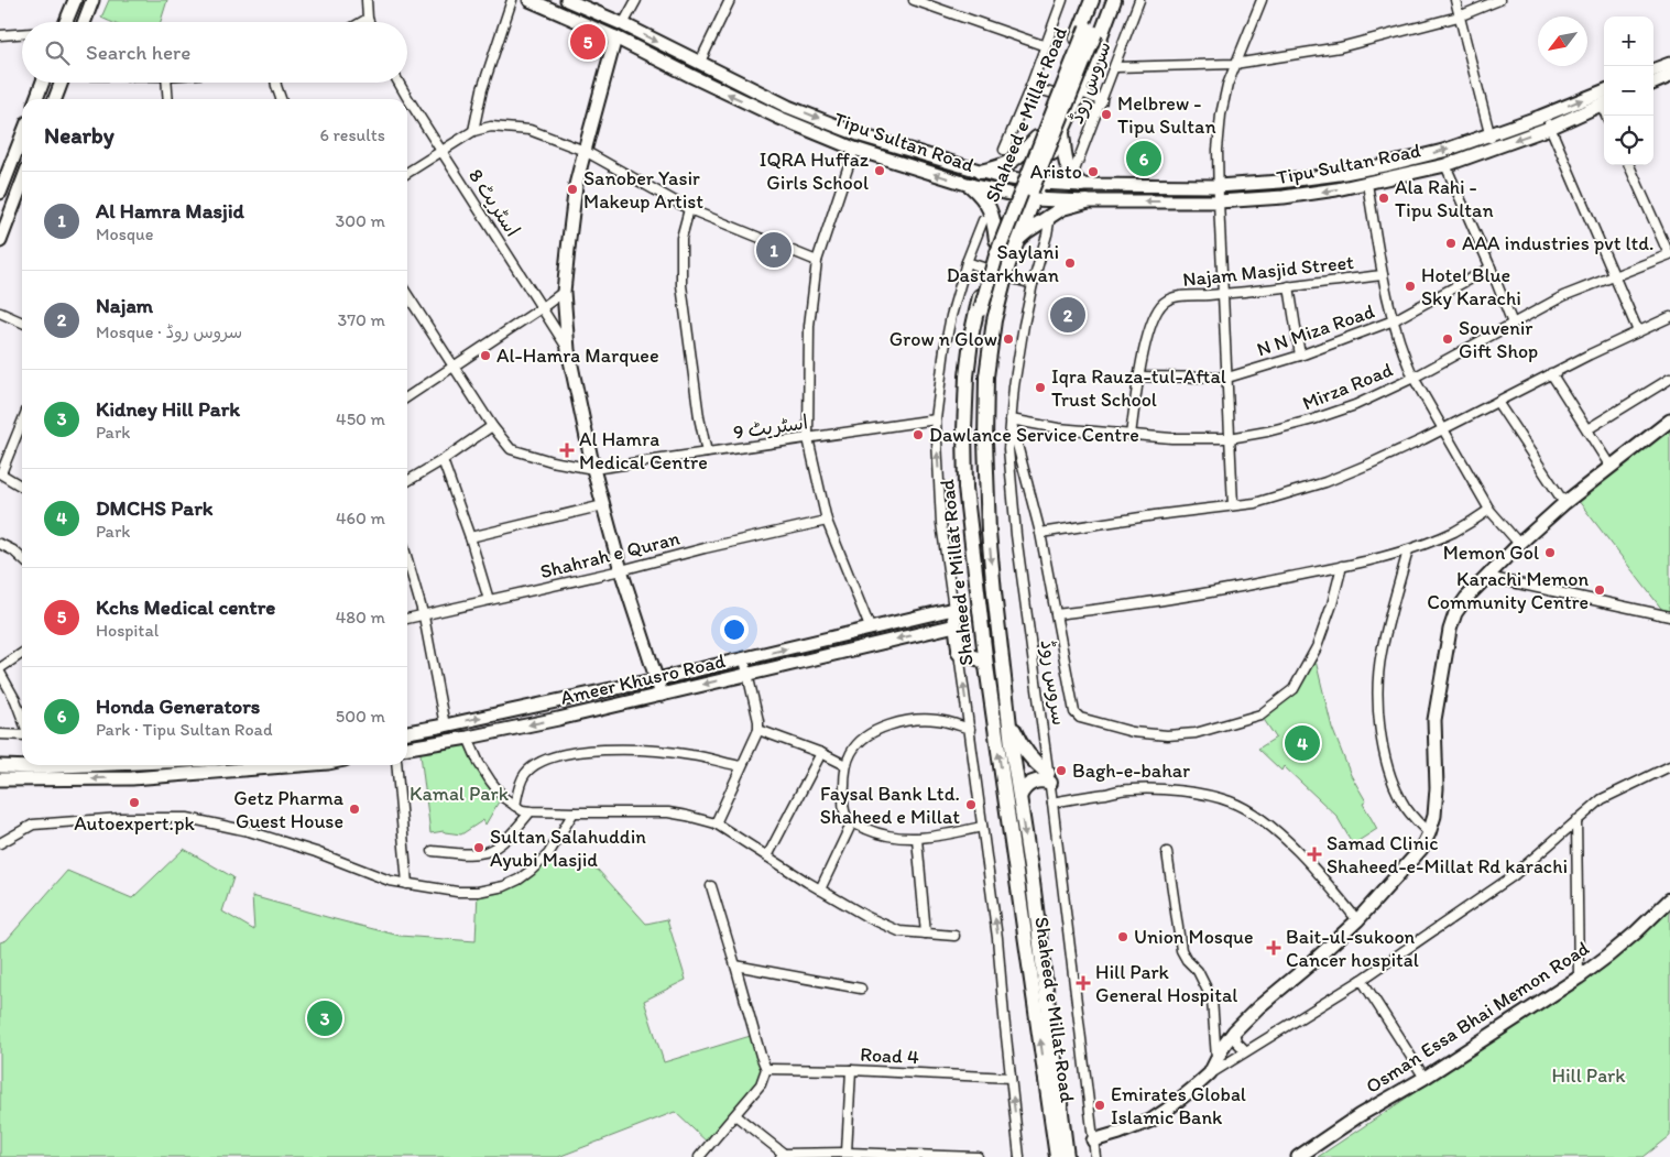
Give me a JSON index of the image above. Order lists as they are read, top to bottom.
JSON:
{
  "streets": {
    "main road": [
      "Shaheed e Millat Road",
      "Tipu Sultan Road",
      "Ameer Khusro Road",
      "Osman Essa Bhai Memon Road"
    ],
    "street": [
      "سروس روڈ",
      "اسٹریٹ 8",
      "Najam Masjid Street",
      "N N Miza Road",
      "Mirza Road",
      "اسٹریٹ 9",
      "Shahrah e Quran",
      "Road 4"
    ]
  },
  "crossings": [
    ["سروس روڈ", "Tipu Sultan Road"],
    ["سروس روڈ", "Mirza Road"],
    ["Shaheed e Millat Road", "Tipu Sultan Road"],
    ["Najam Masjid Street", "N N Miza Road"],
    ["Najam Masjid Street", "Mirza Road"]
  ],
  "parks": ["Kamal Park", "Hill Park"],
  "places": {
    "other": [
      "Melbrew - Tipu Sultan",
      "IQRA Huffaz Girls School",
      "Aristo",
      "Sanober Yasir Makeup Artist",
      "Ala Rahi - Tipu Sultan",
      "AAA industries pvt ltd.",
      "Saylani Dastarkhwan",
      "Hotel Blue Sky Karachi",
      "Grow n Glow",
      "Souvenir Gift Shop",
      "Al-Hamra Marquee",
      "Iqra Rauza-tul-Aftal Trust School",
      "Dawlance Service Centre",
      "Memon Gol",
      "Karachi Memon Community Centre",
      "Bagh-e-bahar",
      "Autoexpert.pk",
      "Faysal Bank Ltd. Shaheed e Millat",
      "Getz Pharma Guest House",
      "Sultan Salahuddin Ayubi Masjid",
      "Union Mosque",
      "Emirates Global Islamic Bank"
    ],
    "health": [
      "Al Hamra Medical Centre",
      "Samad Clinic Shaheed-e-Millat Rd karachi",
      "Bait-ul-sukoon Cancer hospital",
      "Hill Park General Hospital"
    ]
  },
  "north": "bottom left",
  "page": {
    "map_buttons": ["+", "−"],
    "pins": [
      "5",
      "6",
      "1",
      "2",
      "4",
      "3"
    ],
    "search": "Search here",
    "heading": ["Nearby", "6 results"],
    "list": [
      {
        "mark": "1",
        "name": "Al Hamra Masjid",
        "note": "Mosque",
        "value": "300 m"
      },
      {
        "mark": "2",
        "name": "Najam",
        "note": "Mosque · سروس روڈ",
        "value": "370 m"
      },
      {
        "mark": "3",
        "name": "Kidney Hill Park",
        "note": "Park",
        "value": "450 m"
      },
      {
        "mark": "4",
        "name": "DMCHS Park",
        "note": "Park",
        "value": "460 m"
      },
      {
        "mark": "5",
        "name": "Kchs Medical centre",
        "note": "Hospital",
        "value": "480 m"
      },
      {
        "mark": "6",
        "name": "Honda Generators",
        "note": "Park · Tipu Sultan Road",
        "value": "500 m"
      }
    ]
  }
}
